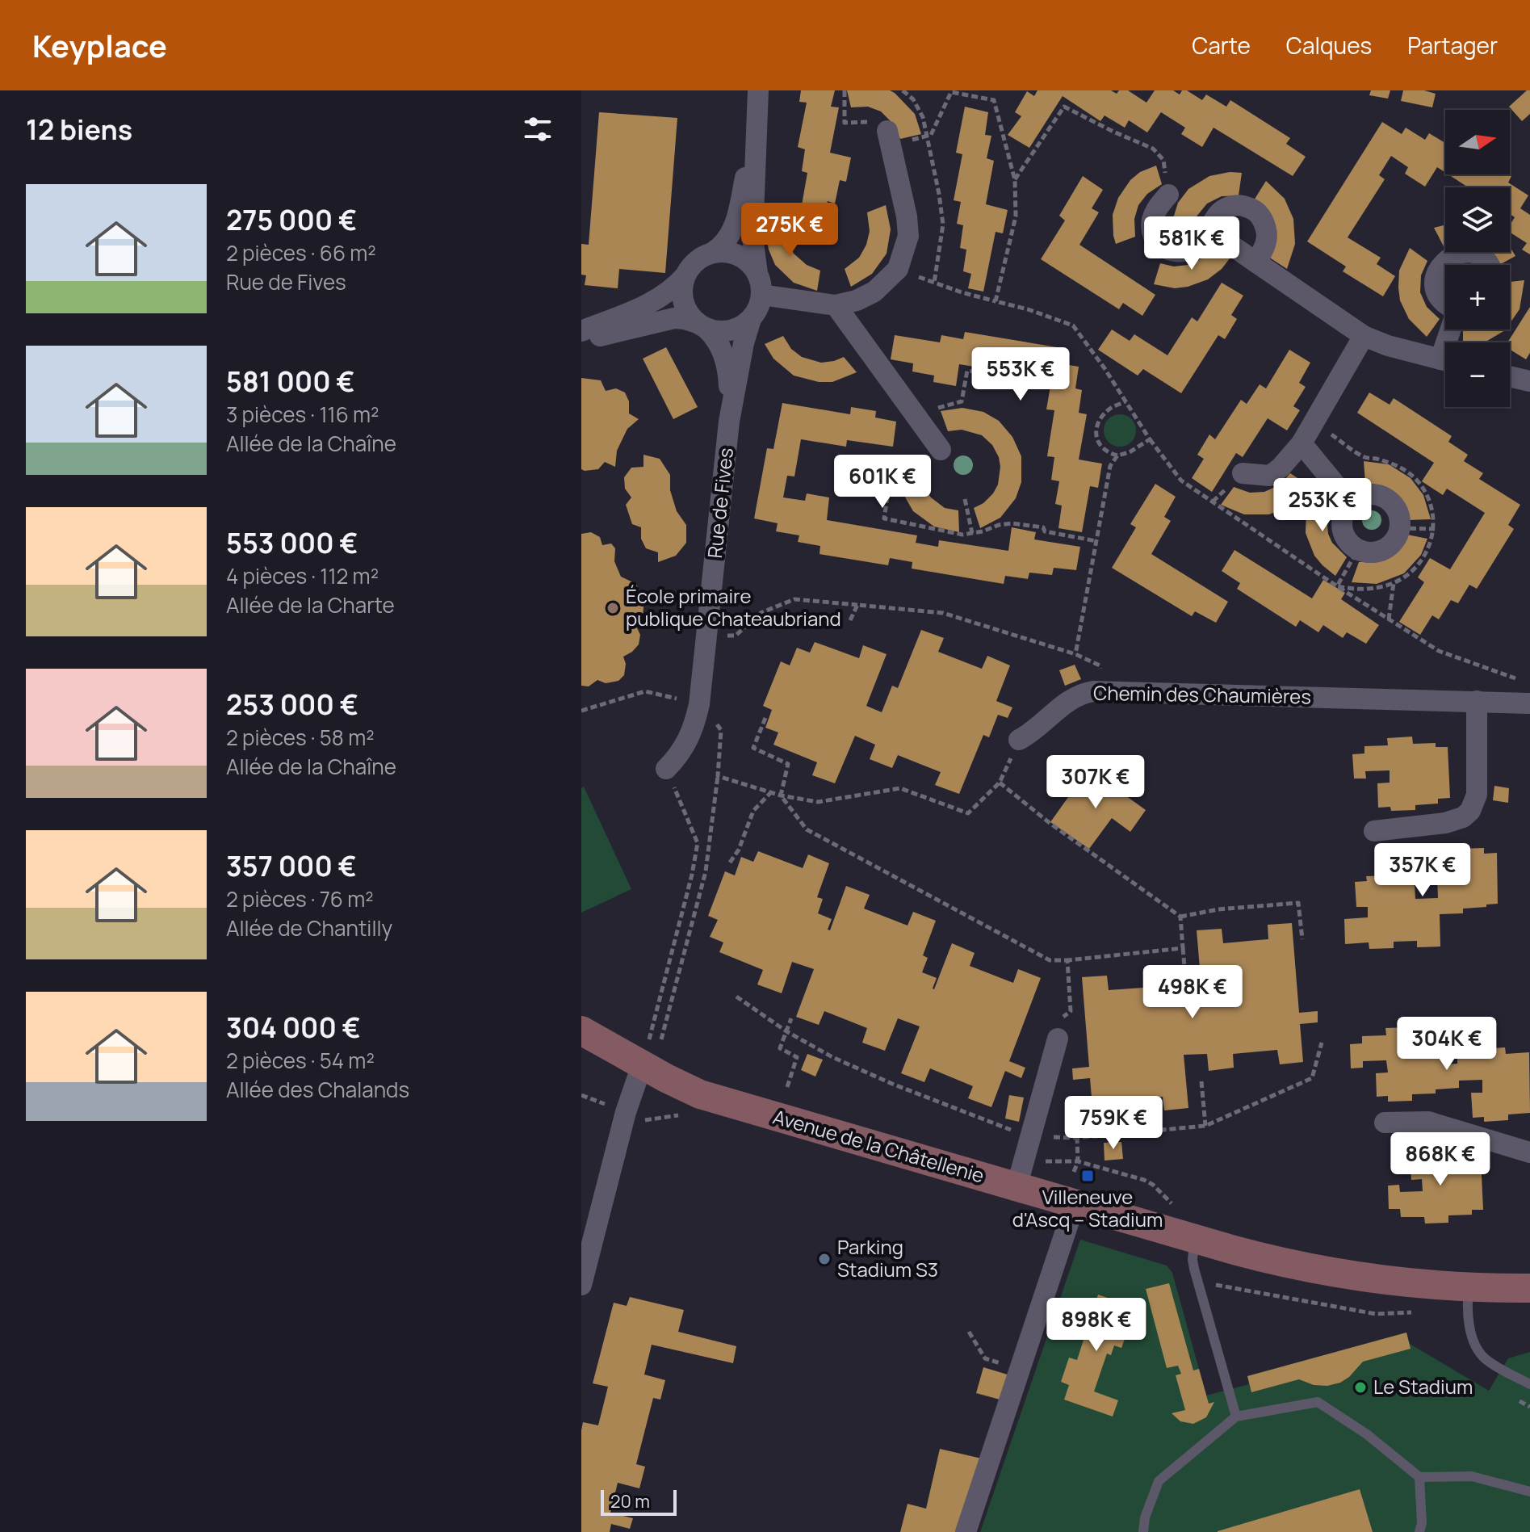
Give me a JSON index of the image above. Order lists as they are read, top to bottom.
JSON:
{
  "streets": {
    "street": ["Rue de Fives", "Chemin des Chaumières", "Avenue de la Châtellenie"]
  },
  "places": {
    "other": ["École primaire publique Chateaubriand", "Parking Stadium S3", "Le Stadium"],
    "transit": ["Villeneuve d'Ascq – Stadium"]
  },
  "scale_bar": "20 m",
  "north": "right",
  "page": {
    "header": "Keyplace",
    "nav": ["Carte", "Calques", "Partager"],
    "heading": "12 biens",
    "map_buttons": ["+", "−"],
    "list": [
      {
        "name": "275 000 €",
        "note": "2 pièces · 66 m² · Rue de Fives"
      },
      {
        "name": "581 000 €",
        "note": "3 pièces · 116 m² · Allée de la Chaîne"
      },
      {
        "name": "553 000 €",
        "note": "4 pièces · 112 m² · Allée de la Charte"
      },
      {
        "name": "253 000 €",
        "note": "2 pièces · 58 m² · Allée de la Chaîne"
      },
      {
        "name": "357 000 €",
        "note": "2 pièces · 76 m² · Allée de Chantilly"
      },
      {
        "name": "304 000 €",
        "note": "2 pièces · 54 m² · Allée des Chalands"
      }
    ],
    "price": [
      "275K €",
      "581K €",
      "553K €",
      "601K €",
      "253K €",
      "307K €",
      "357K €",
      "498K €",
      "304K €",
      "759K €",
      "868K €",
      "898K €"
    ],
    "scale": "20 m"
  }
}
